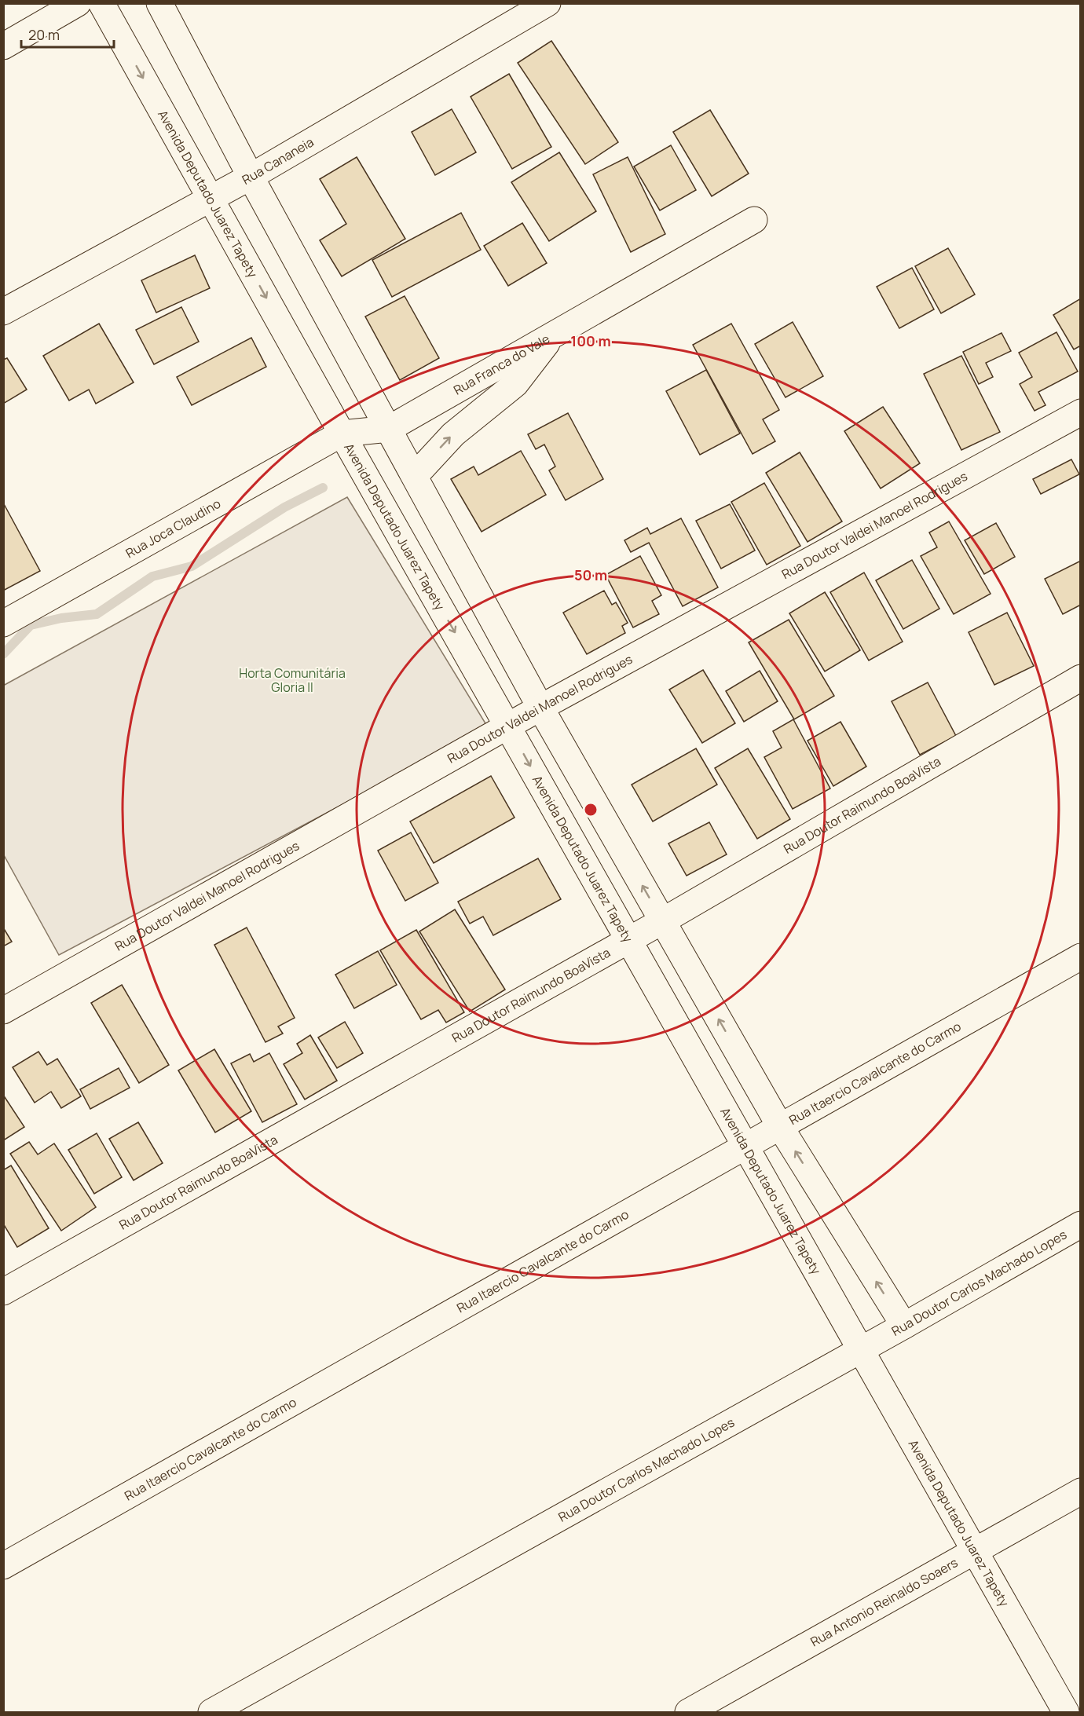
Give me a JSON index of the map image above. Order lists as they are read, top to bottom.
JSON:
{
  "streets": {
    "street": [
      "Rua Cananeia",
      "Avenida Deputado Juarez Tapety",
      "Rua Franca do Vale",
      "Rua Doutor Valdei Manoel Rodrigues",
      "Rua Joca Claudino",
      "Rua Doutor Raimundo BoaVista",
      "Rua Itaercio Cavalcante do Carmo",
      "Rua Doutor Carlos Machado Lopes",
      "Rua Antonio Reinaldo Soaers"
    ]
  },
  "crossings": [
    ["Rua Cananeia", "Avenida Deputado Juarez Tapety"],
    ["Avenida Deputado Juarez Tapety", "Rua Franca do Vale"],
    ["Avenida Deputado Juarez Tapety", "Rua Doutor Valdei Manoel Rodrigues"],
    ["Avenida Deputado Juarez Tapety", "Rua Joca Claudino"],
    ["Avenida Deputado Juarez Tapety", "Rua Doutor Raimundo BoaVista"],
    ["Avenida Deputado Juarez Tapety", "Rua Itaercio Cavalcante do Carmo"],
    ["Avenida Deputado Juarez Tapety", "Rua Doutor Carlos Machado Lopes"],
    ["Avenida Deputado Juarez Tapety", "Rua Antonio Reinaldo Soaers"],
    ["Rua Franca do Vale", "Rua Joca Claudino"]
  ],
  "parks": ["Horta Comunitária Gloria II"],
  "scale_bar": "20 m",
  "rings": ["100 m", "50 m"]
}
